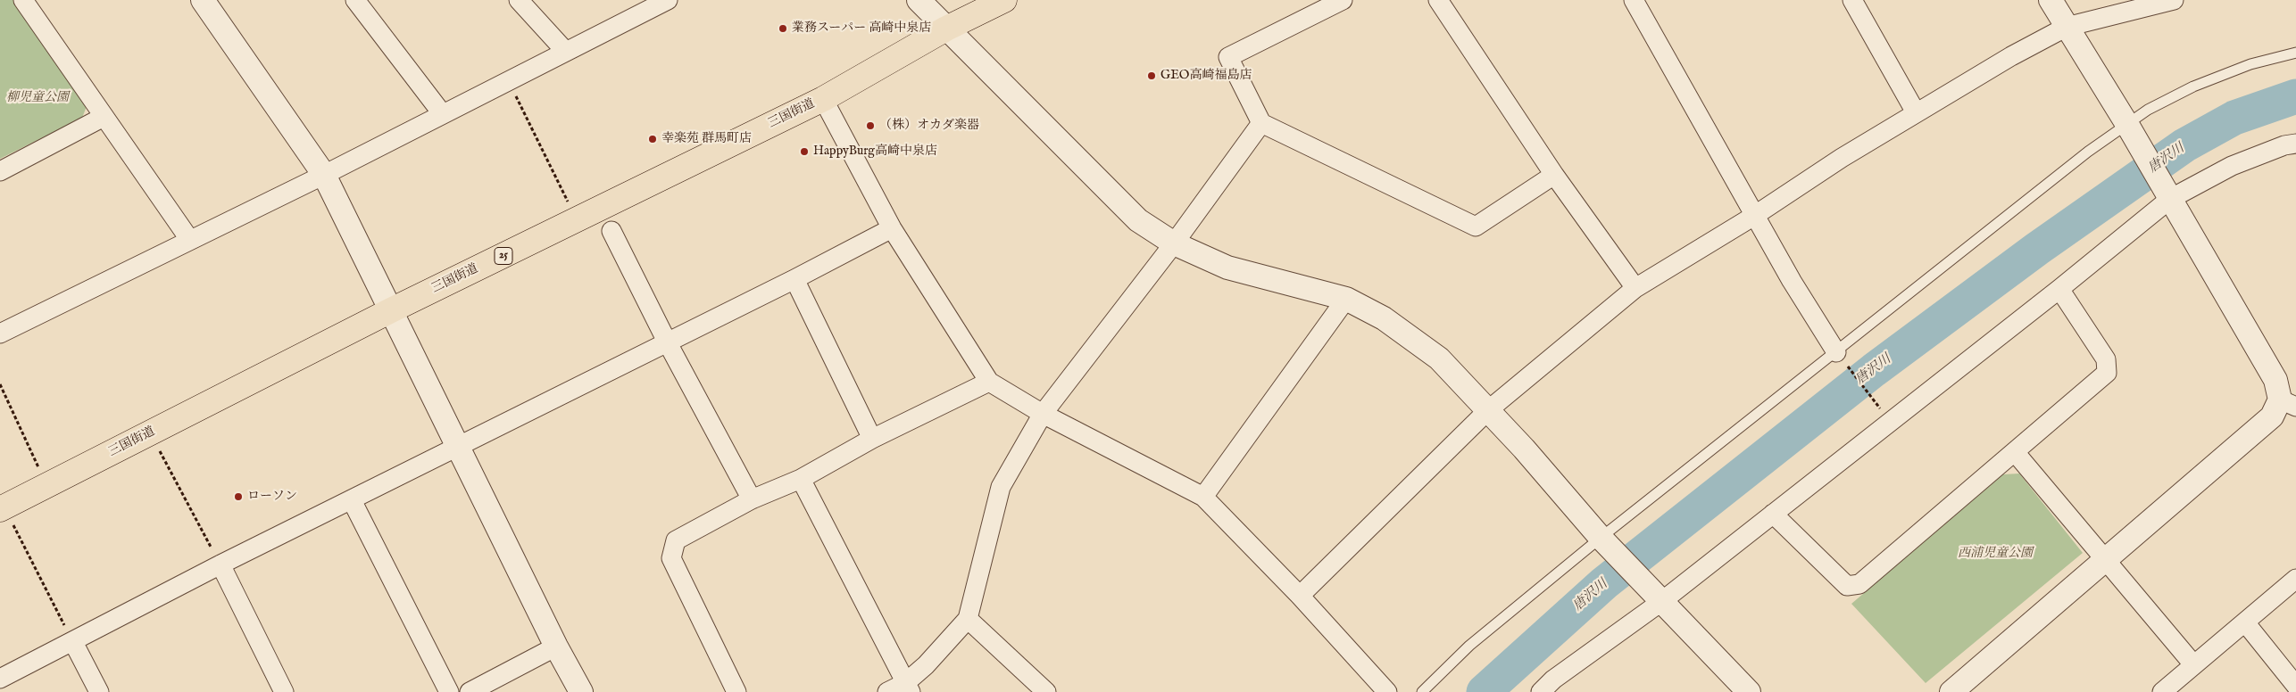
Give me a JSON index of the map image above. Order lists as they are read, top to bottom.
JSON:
{
  "streets": {
    "main road": ["三国街道", "25"]
  },
  "water": ["唐沢川"],
  "parks": ["柳児童公園", "西浦児童公園"],
  "places": [
    "業務スーパー 高崎中泉店",
    "GEO高崎福島店",
    "（株）オカダ楽器",
    "幸楽苑 群馬町店",
    "HappyBurg高崎中泉店",
    "ローソン"
  ]
}
